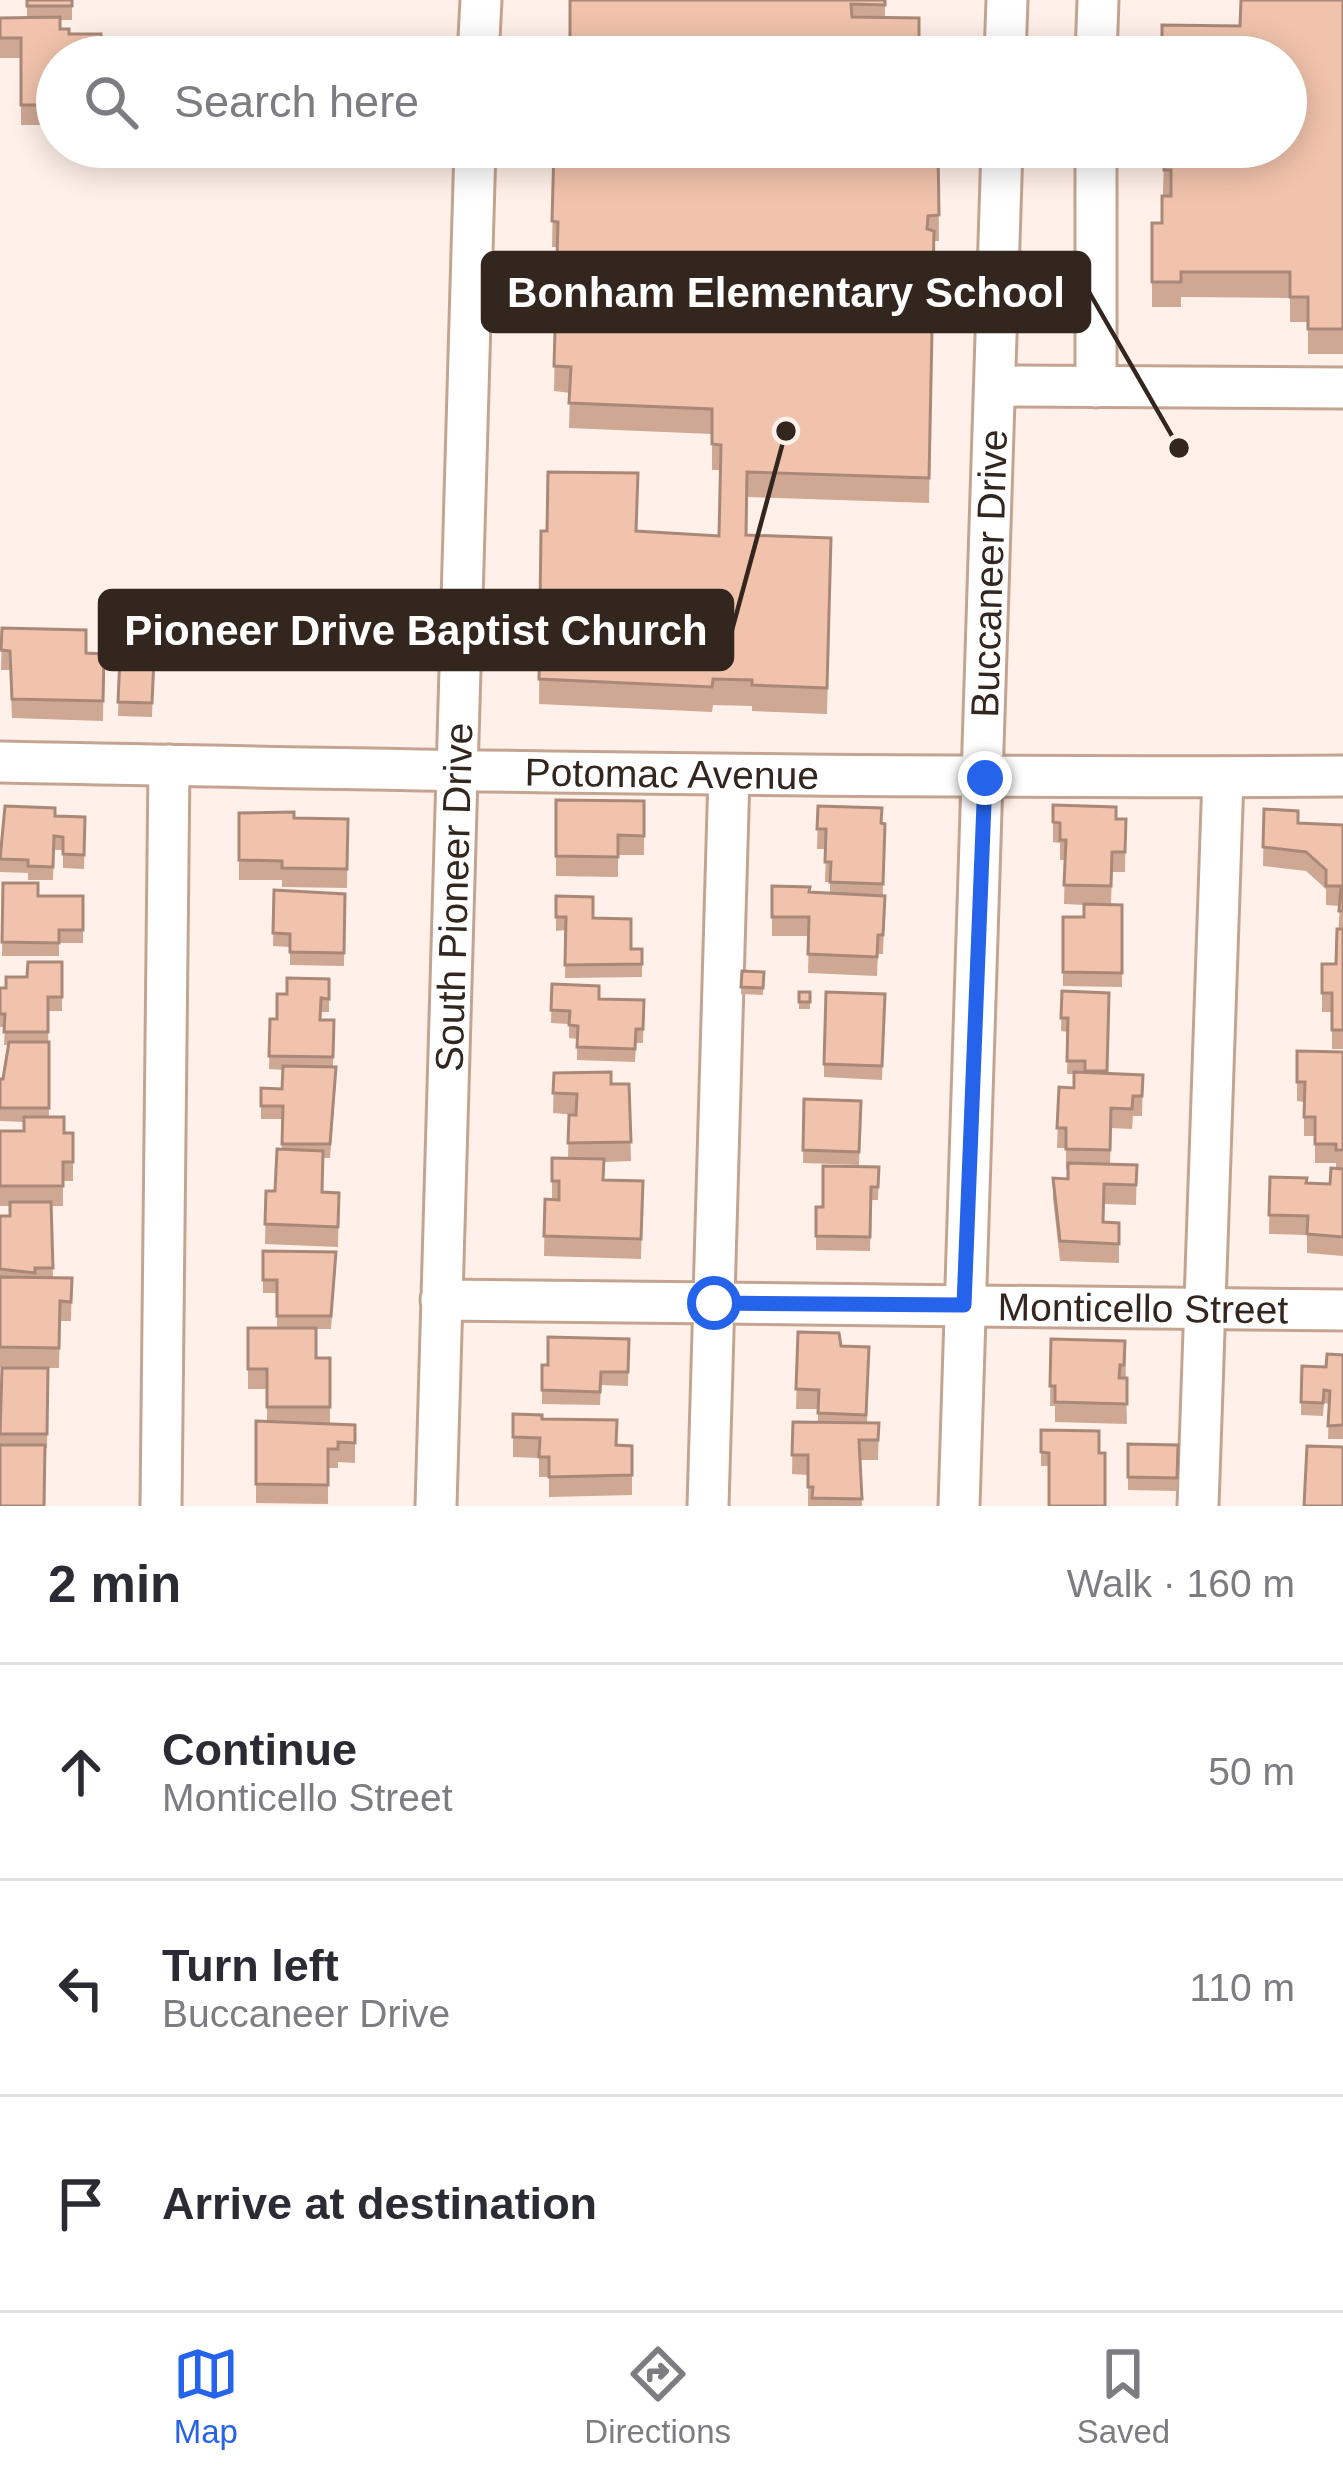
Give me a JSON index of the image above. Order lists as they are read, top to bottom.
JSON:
{
  "streets": {
    "street": [
      "Buccaneer Drive",
      "Potomac Avenue",
      "South Pioneer Drive",
      "Monticello Street"
    ]
  },
  "crossings": [
    ["Buccaneer Drive", "Potomac Avenue"],
    ["Buccaneer Drive", "Monticello Street"],
    ["Potomac Avenue", "South Pioneer Drive"],
    ["South Pioneer Drive", "Monticello Street"]
  ],
  "places": ["Pioneer Drive Baptist Church", "Bonham Elementary School"],
  "page": {
    "search": "Search here",
    "heading": ["2 min", "Walk · 160 m"],
    "list": [
      ["Continue", "Monticello Street", "50 m"],
      ["Turn left", "Buccaneer Drive", "110 m"],
      "Arrive at destination"
    ],
    "nav": ["Map", "Directions", "Saved"]
  }
}
